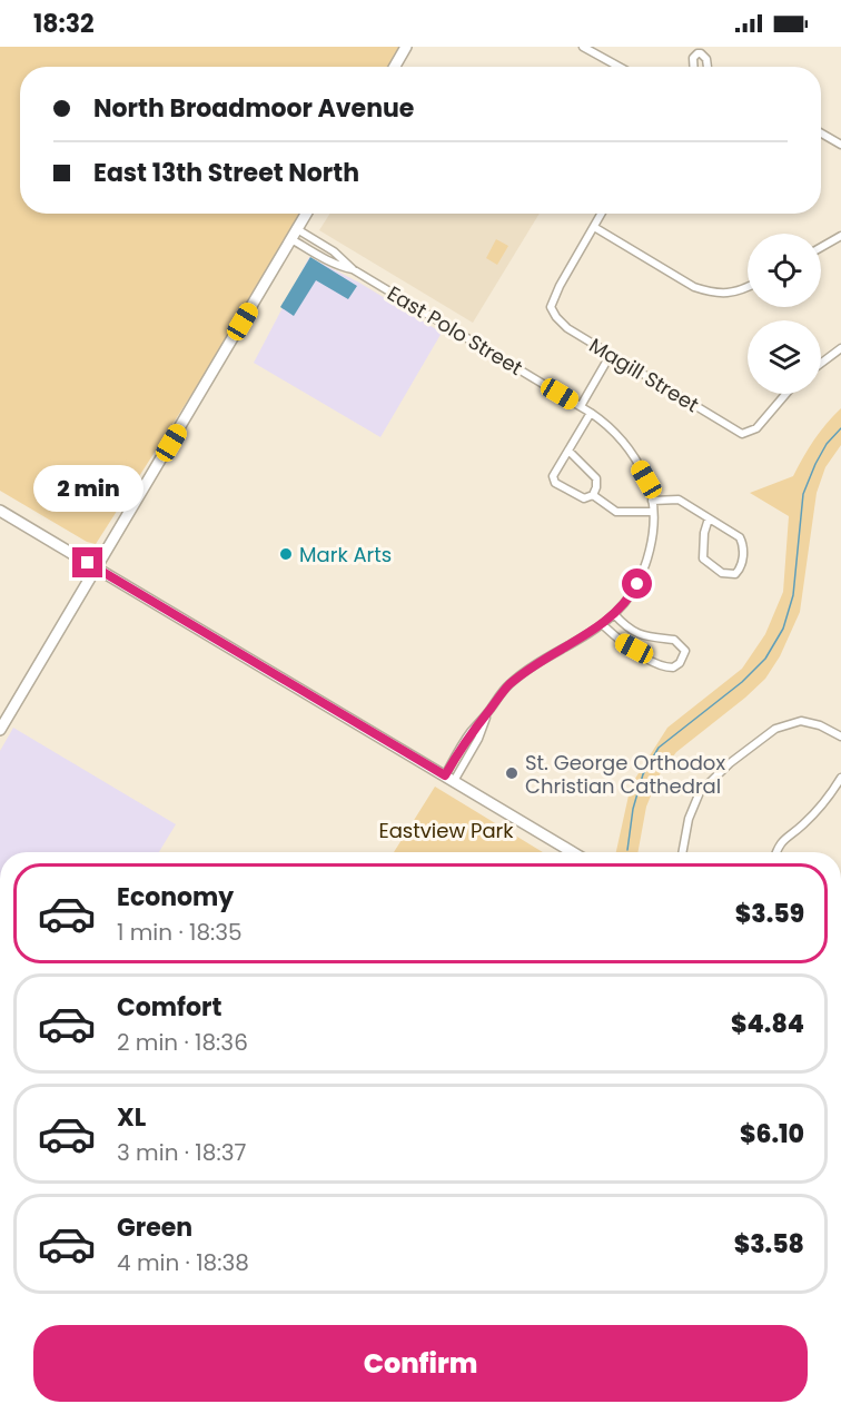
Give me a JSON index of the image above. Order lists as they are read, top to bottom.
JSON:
{
  "streets": {
    "street": ["East Polo Street", "Magill Street"]
  },
  "parks": ["Eastview Park"],
  "places": ["Mark Arts", "St. George Orthodox Christian Cathedral"],
  "page": {
    "status": "18:32",
    "banner": ["North Broadmoor Avenue", "East 13th Street North"],
    "bubble": "2 min",
    "list": [
      {
        "name": "Economy",
        "note": "1 min · 18:35",
        "value": "$3.59"
      },
      {
        "name": "Comfort",
        "note": "2 min · 18:36",
        "value": "$4.84"
      },
      {
        "name": "XL",
        "note": "3 min · 18:37",
        "value": "$6.10"
      },
      {
        "name": "Green",
        "note": "4 min · 18:38",
        "value": "$3.58"
      }
    ],
    "buttons": "Confirm"
  }
}
